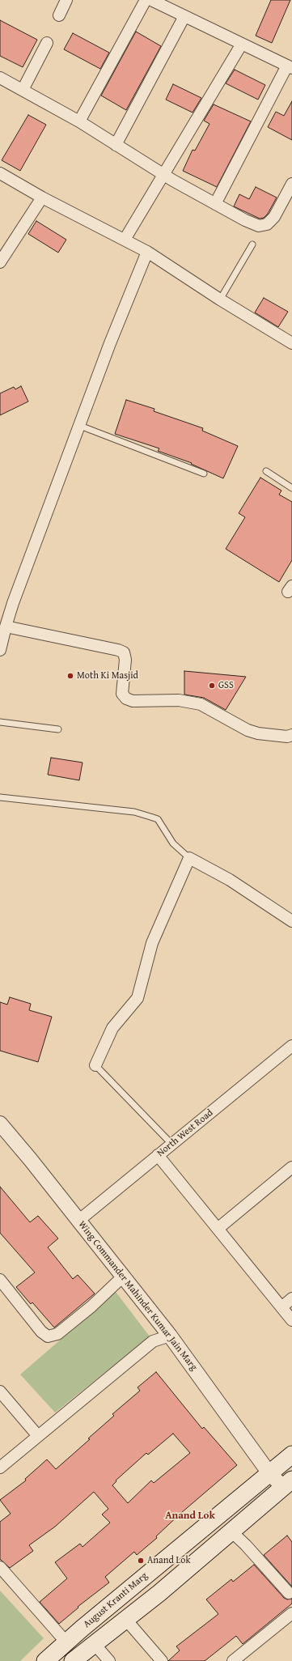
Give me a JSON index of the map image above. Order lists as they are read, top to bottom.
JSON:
{
  "streets": {
    "main road": ["August Kranti Marg"],
    "street": ["North West Road", "Wing Commander Mahinder Kumar Jain Marg"]
  },
  "crossings": [
    ["North West Road", "Wing Commander Mahinder Kumar Jain Marg"],
    ["Wing Commander Mahinder Kumar Jain Marg", "August Kranti Marg"]
  ],
  "districts": ["Anand Lok"],
  "places": ["Moth Ki Masjid", "GSS", "Anand Lok"]
}
